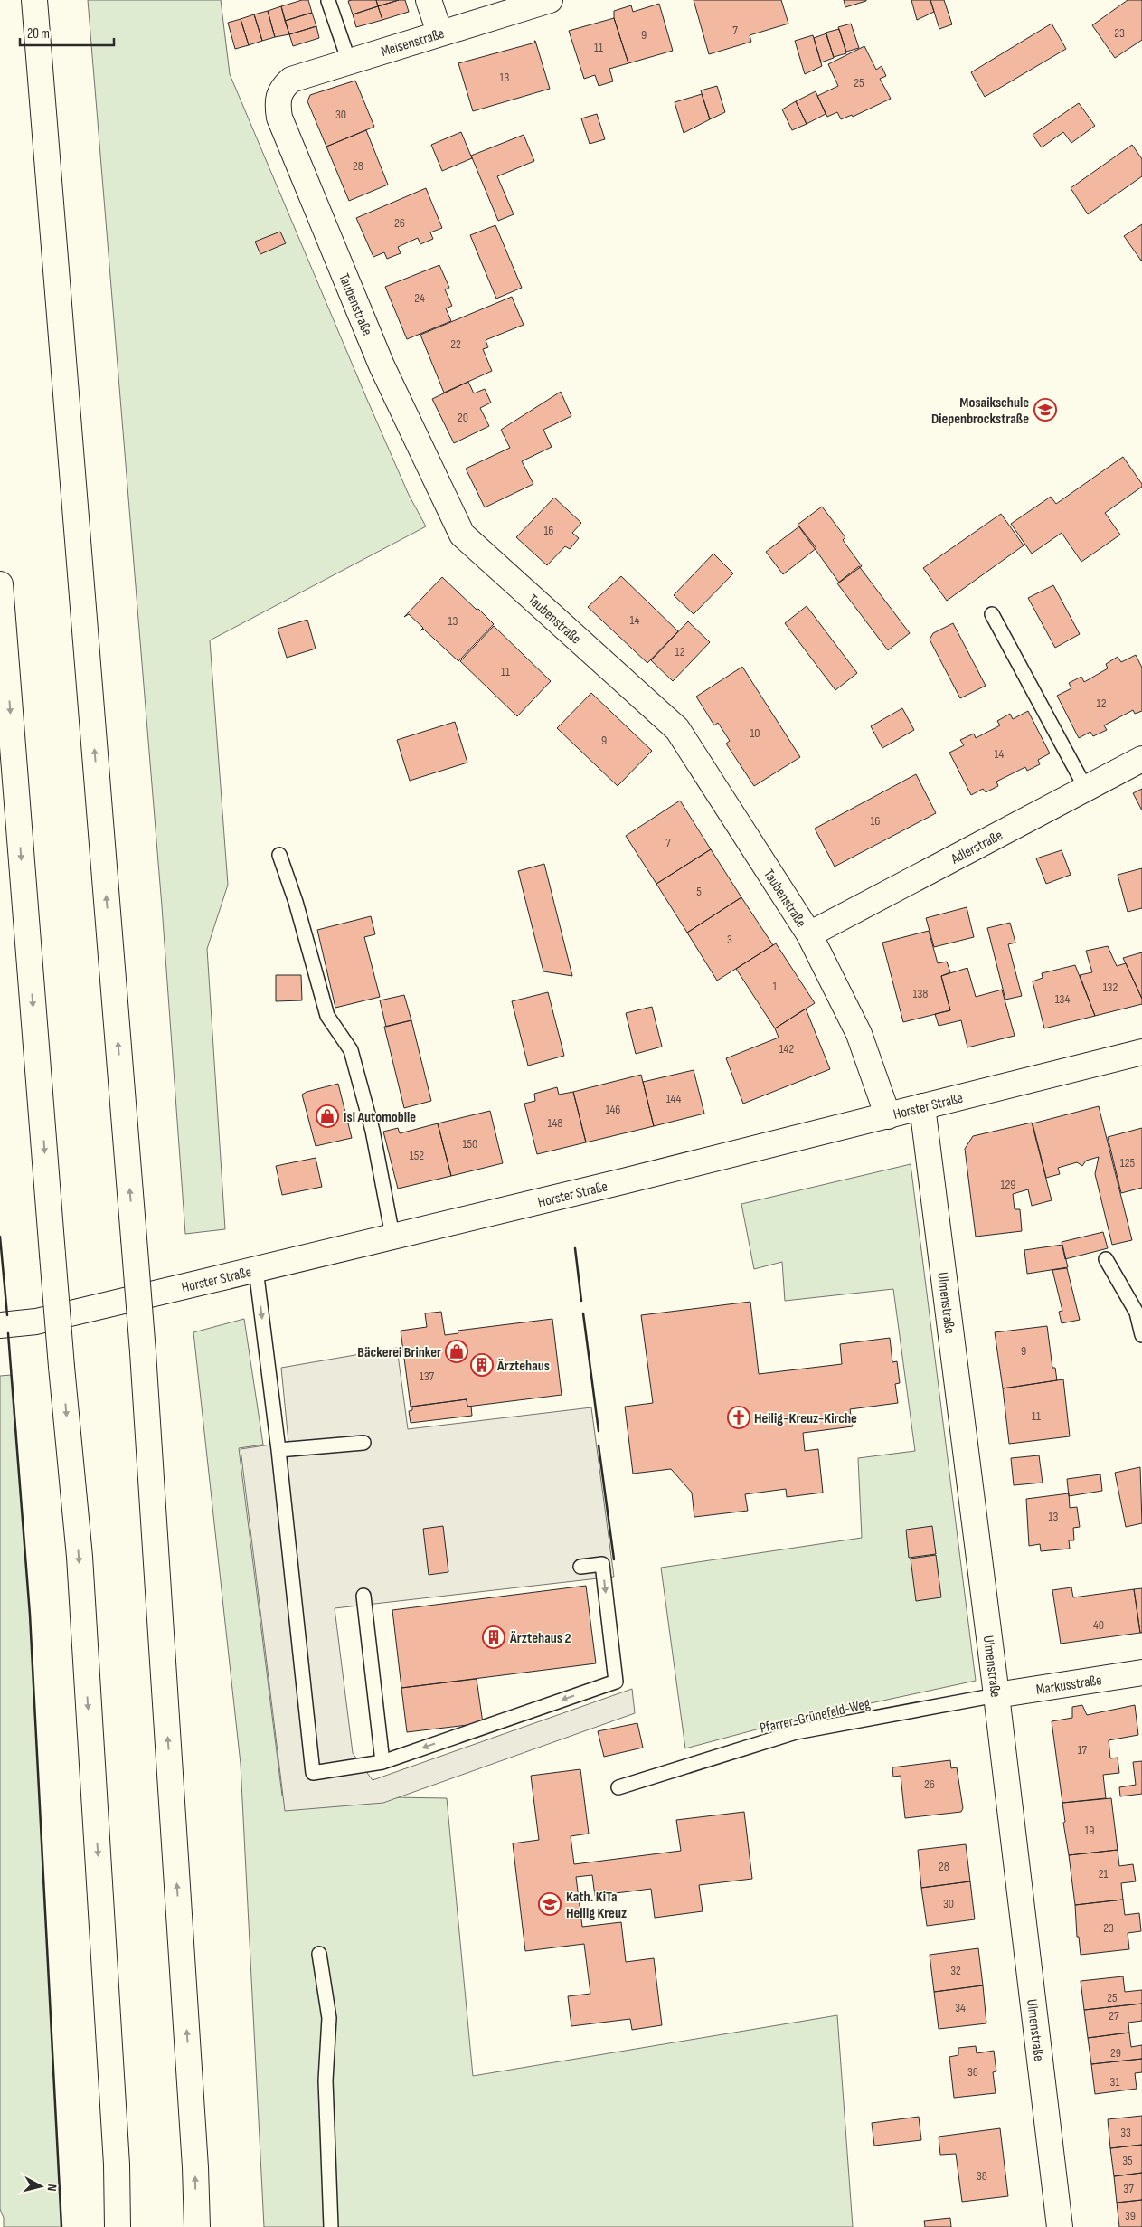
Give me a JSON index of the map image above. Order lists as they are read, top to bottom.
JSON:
{
  "streets": {
    "main road": [
      "Meisenstraße",
      "Taubenstraße",
      "Adlerstraße",
      "Horster Straße",
      "Ulmenstraße",
      "Markusstraße"
    ],
    "lane": ["Pfarrer-Grünefeld-Weg"]
  },
  "crossings": [
    ["Meisenstraße", "Taubenstraße"],
    ["Taubenstraße", "Adlerstraße"],
    ["Taubenstraße", "Horster Straße"],
    ["Horster Straße", "Ulmenstraße"],
    ["Ulmenstraße", "Markusstraße"],
    ["Ulmenstraße", "Pfarrer-Grünefeld-Weg"],
    ["Markusstraße", "Pfarrer-Grünefeld-Weg"]
  ],
  "places": {
    "school or university": ["Mosaikschule Diepenbrockstraße", "Kath. KiTa Heilig Kreuz"],
    "shop": ["Isi Automobile", "Bäckerei Brinker"],
    "building": ["Ärztehaus", "Ärztehaus 2"],
    "church": ["Heilig-Kreuz-Kirche"]
  },
  "house_numbers": [
    "7",
    "23",
    "9",
    "11",
    "13",
    "25",
    "30",
    "28",
    "26",
    "24",
    "22",
    "20",
    "16",
    "14",
    "13",
    "12",
    "11",
    "12",
    "10",
    "9",
    "14",
    "16",
    "7",
    "5",
    "3",
    "1",
    "132",
    "138",
    "134",
    "142",
    "144",
    "146",
    "148",
    "150",
    "152",
    "125",
    "129",
    "9",
    "137",
    "11",
    "13",
    "40",
    "17",
    "26",
    "19",
    "28",
    "21",
    "30",
    "23",
    "32",
    "25",
    "34",
    "27",
    "29",
    "36",
    "31",
    "33",
    "35",
    "38",
    "37",
    "39"
  ],
  "scale_bar": "20 m",
  "north": "right"
}
